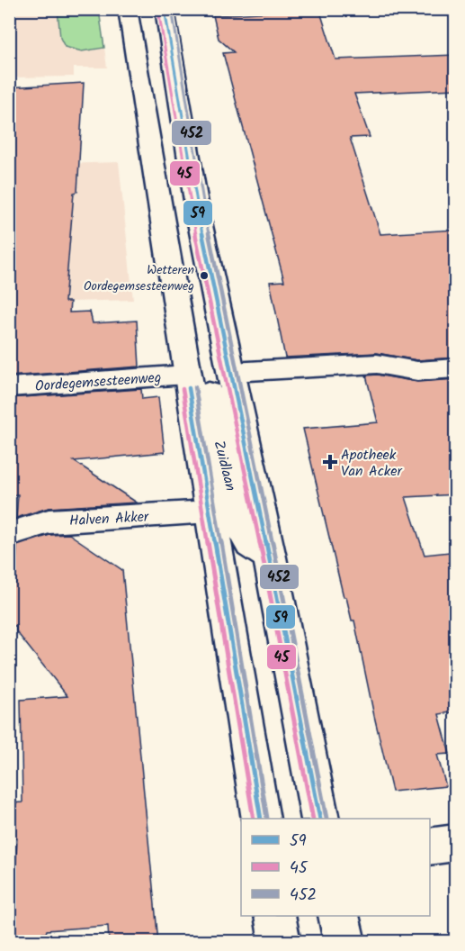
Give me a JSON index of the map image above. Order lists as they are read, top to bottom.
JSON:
{
  "streets": {
    "main road": ["Oordegemsesteenweg", "Zuidlaan", "Halven Akker"]
  },
  "crossings": [
    ["Oordegemsesteenweg", "Zuidlaan"],
    ["Zuidlaan", "Halven Akker"]
  ],
  "places": {
    "other": ["Wetteren Oordegemsesteenweg"],
    "health": ["Apotheek Van Acker"]
  },
  "lines": ["transit line 59", "transit line 452", "transit line 45"],
  "legend": ["59", "45", "452"]
}
